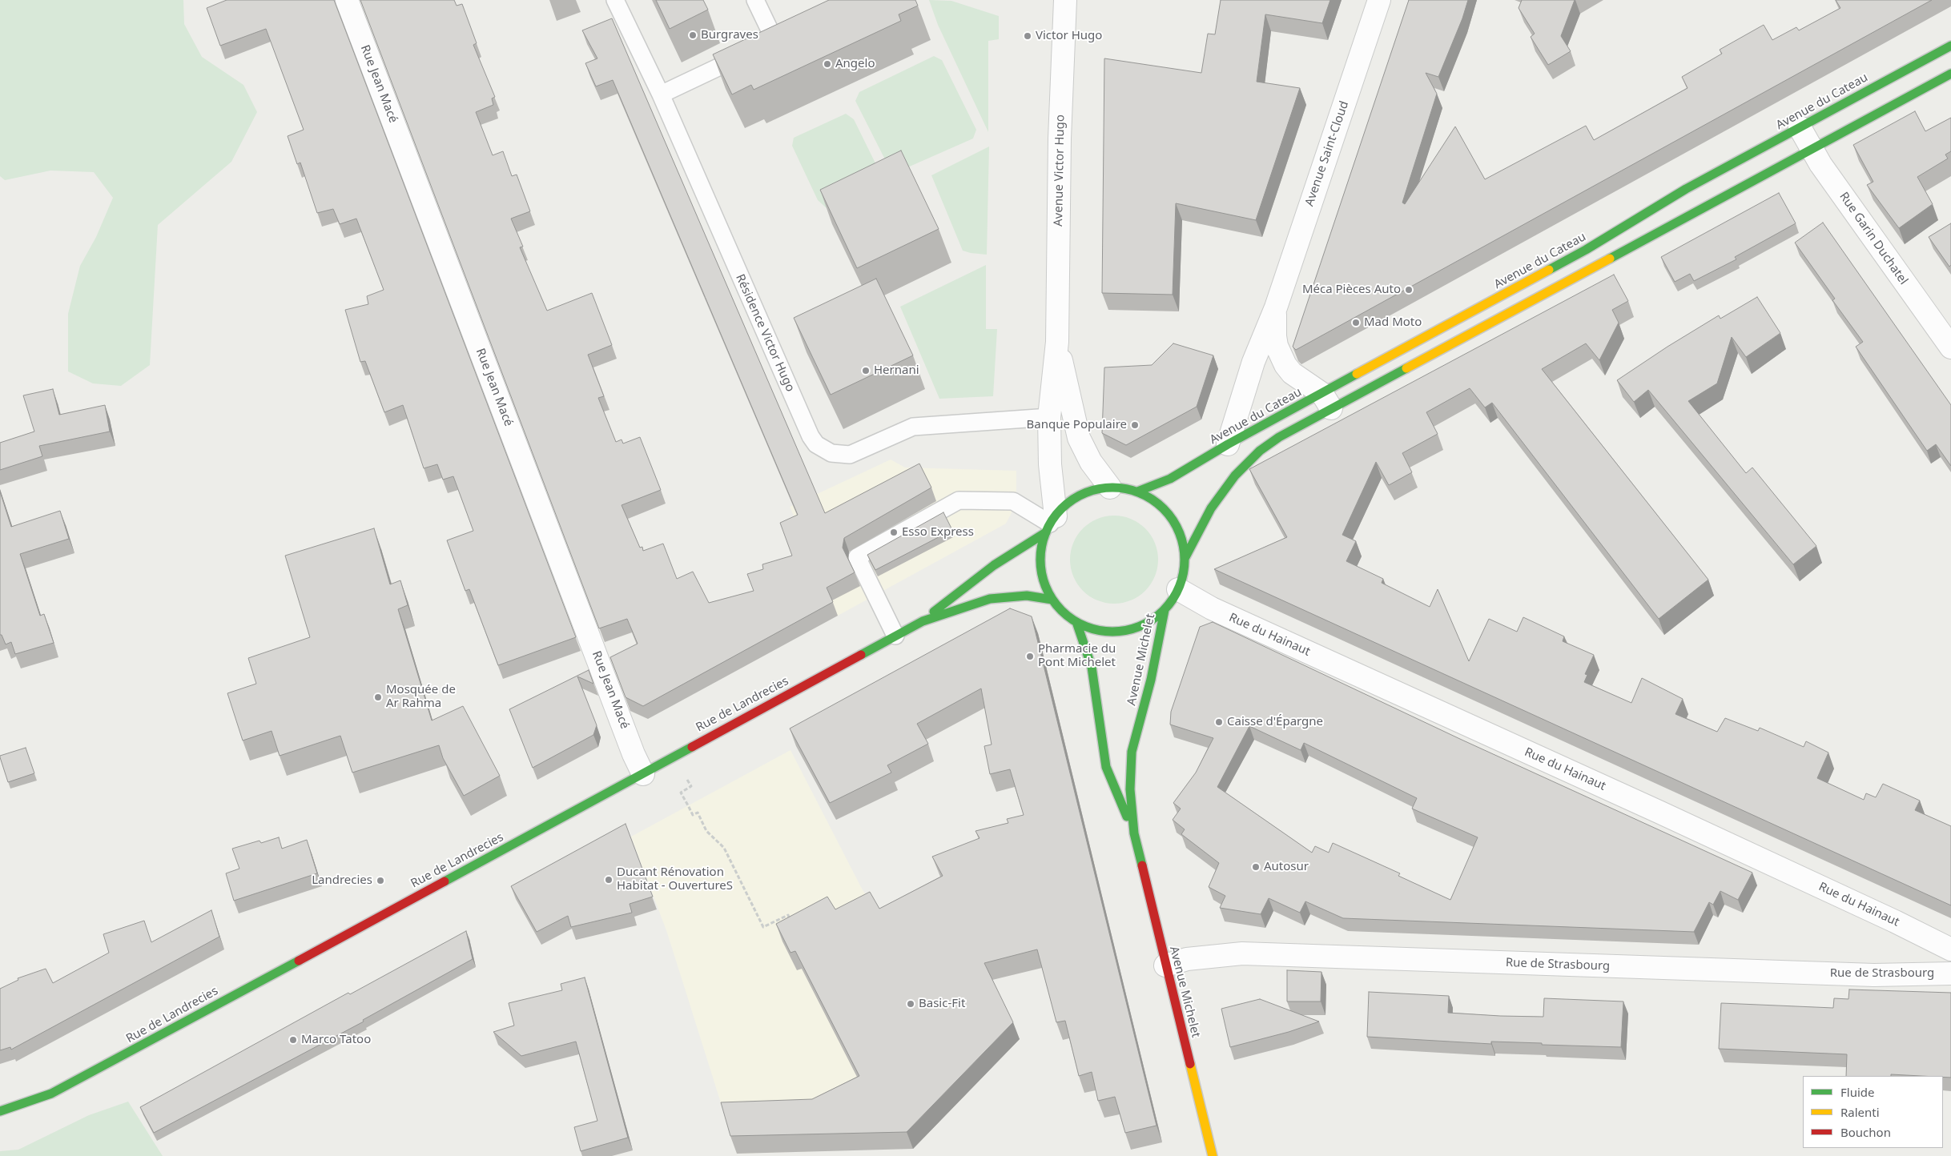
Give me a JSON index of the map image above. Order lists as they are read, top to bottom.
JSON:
{
  "streets": {
    "main road": ["Avenue du Cateau", "Avenue Michelet", "Rue de Landrecies"],
    "street": [
      "Rue Jean Macé",
      "Avenue Saint-Cloud",
      "Avenue Victor Hugo",
      "Rue Garin Duchatel",
      "Rue du Hainaut",
      "Rue de Strasbourg"
    ],
    "lane": ["Résidence Victor Hugo"]
  },
  "crossings": [
    ["Rue Jean Macé", "Rue de Landrecies"],
    ["Avenue du Cateau", "Avenue Saint-Cloud"],
    ["Avenue du Cateau", "Rue Garin Duchatel"],
    ["Avenue Victor Hugo", "Résidence Victor Hugo"],
    ["Avenue Victor Hugo", "Rue de Landrecies"],
    ["Avenue Michelet", "Rue de Strasbourg"]
  ],
  "places": [
    "Burgraves",
    "Victor Hugo",
    "Angelo",
    "Méca Pièces Auto",
    "Mad Moto",
    "Hernani",
    "Banque Populaire",
    "Esso Express",
    "Pharmacie du Pont Michelet",
    "Mosquée de Ar Rahma",
    "Caisse d'Épargne",
    "Autosur",
    "Ducant Rénovation Habitat - OuvertureS",
    "Landrecies",
    "Basic-Fit",
    "Marco Tatoo"
  ],
  "legend": ["Fluide", "Ralenti", "Bouchon"]
}
